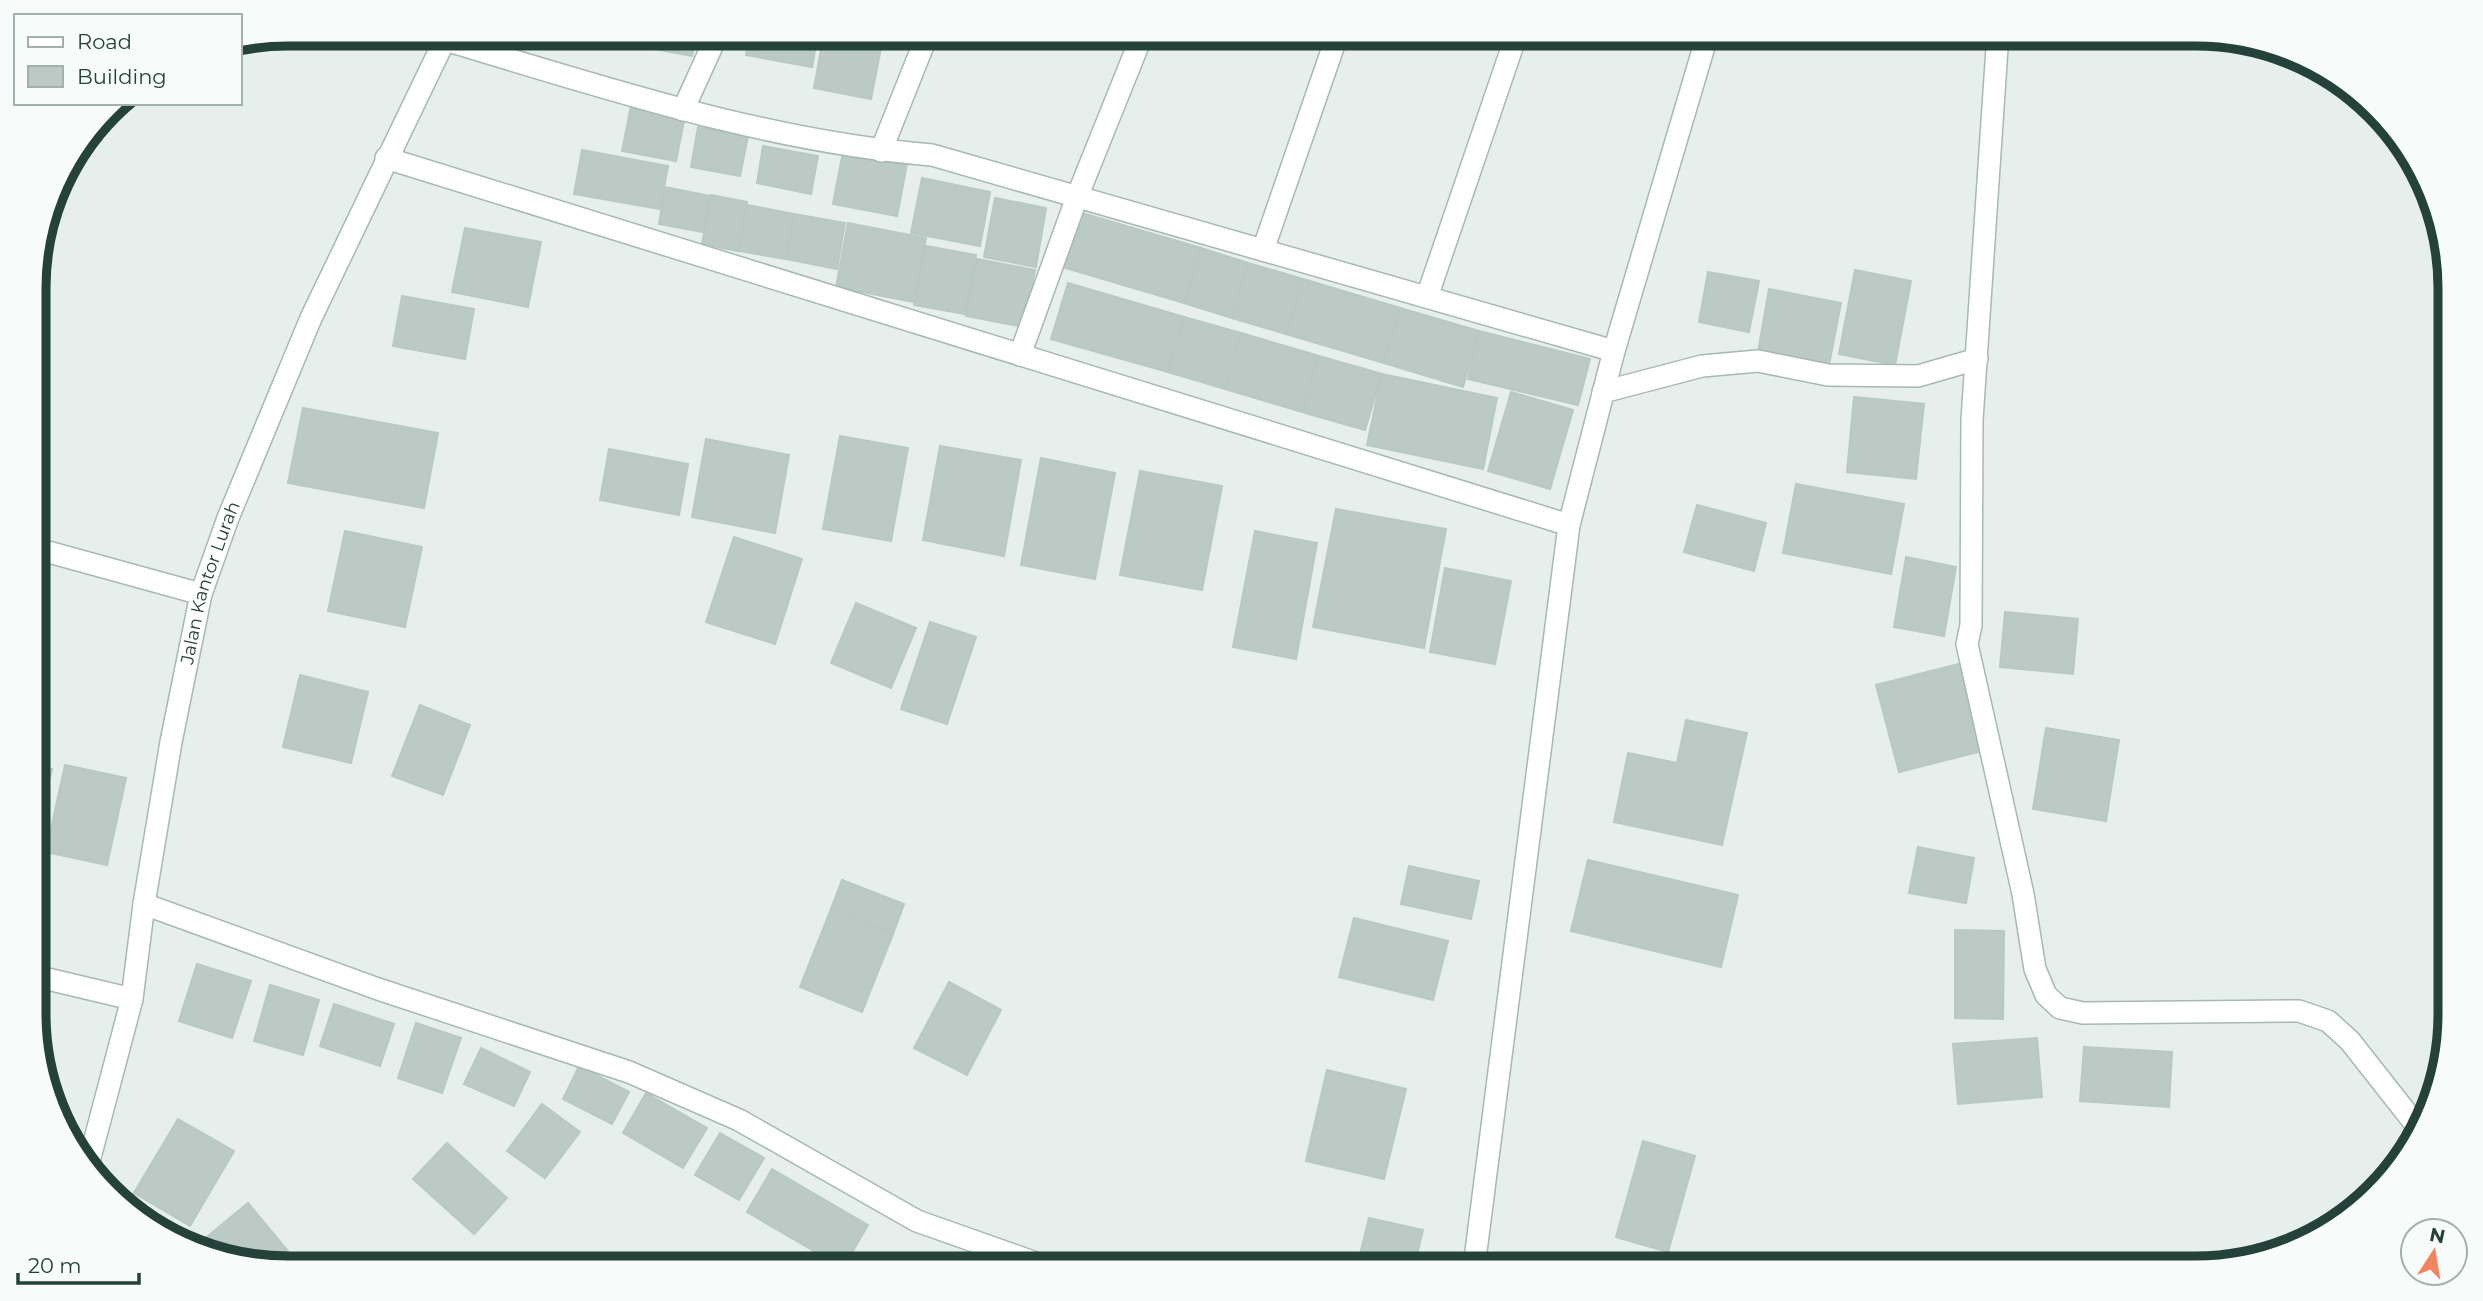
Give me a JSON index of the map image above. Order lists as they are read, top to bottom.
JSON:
{
  "streets": {
    "street": ["Jalan Kantor Lurah"]
  },
  "legend": ["Road", "Building"],
  "scale_bar": "20 m",
  "north": "top"
}
